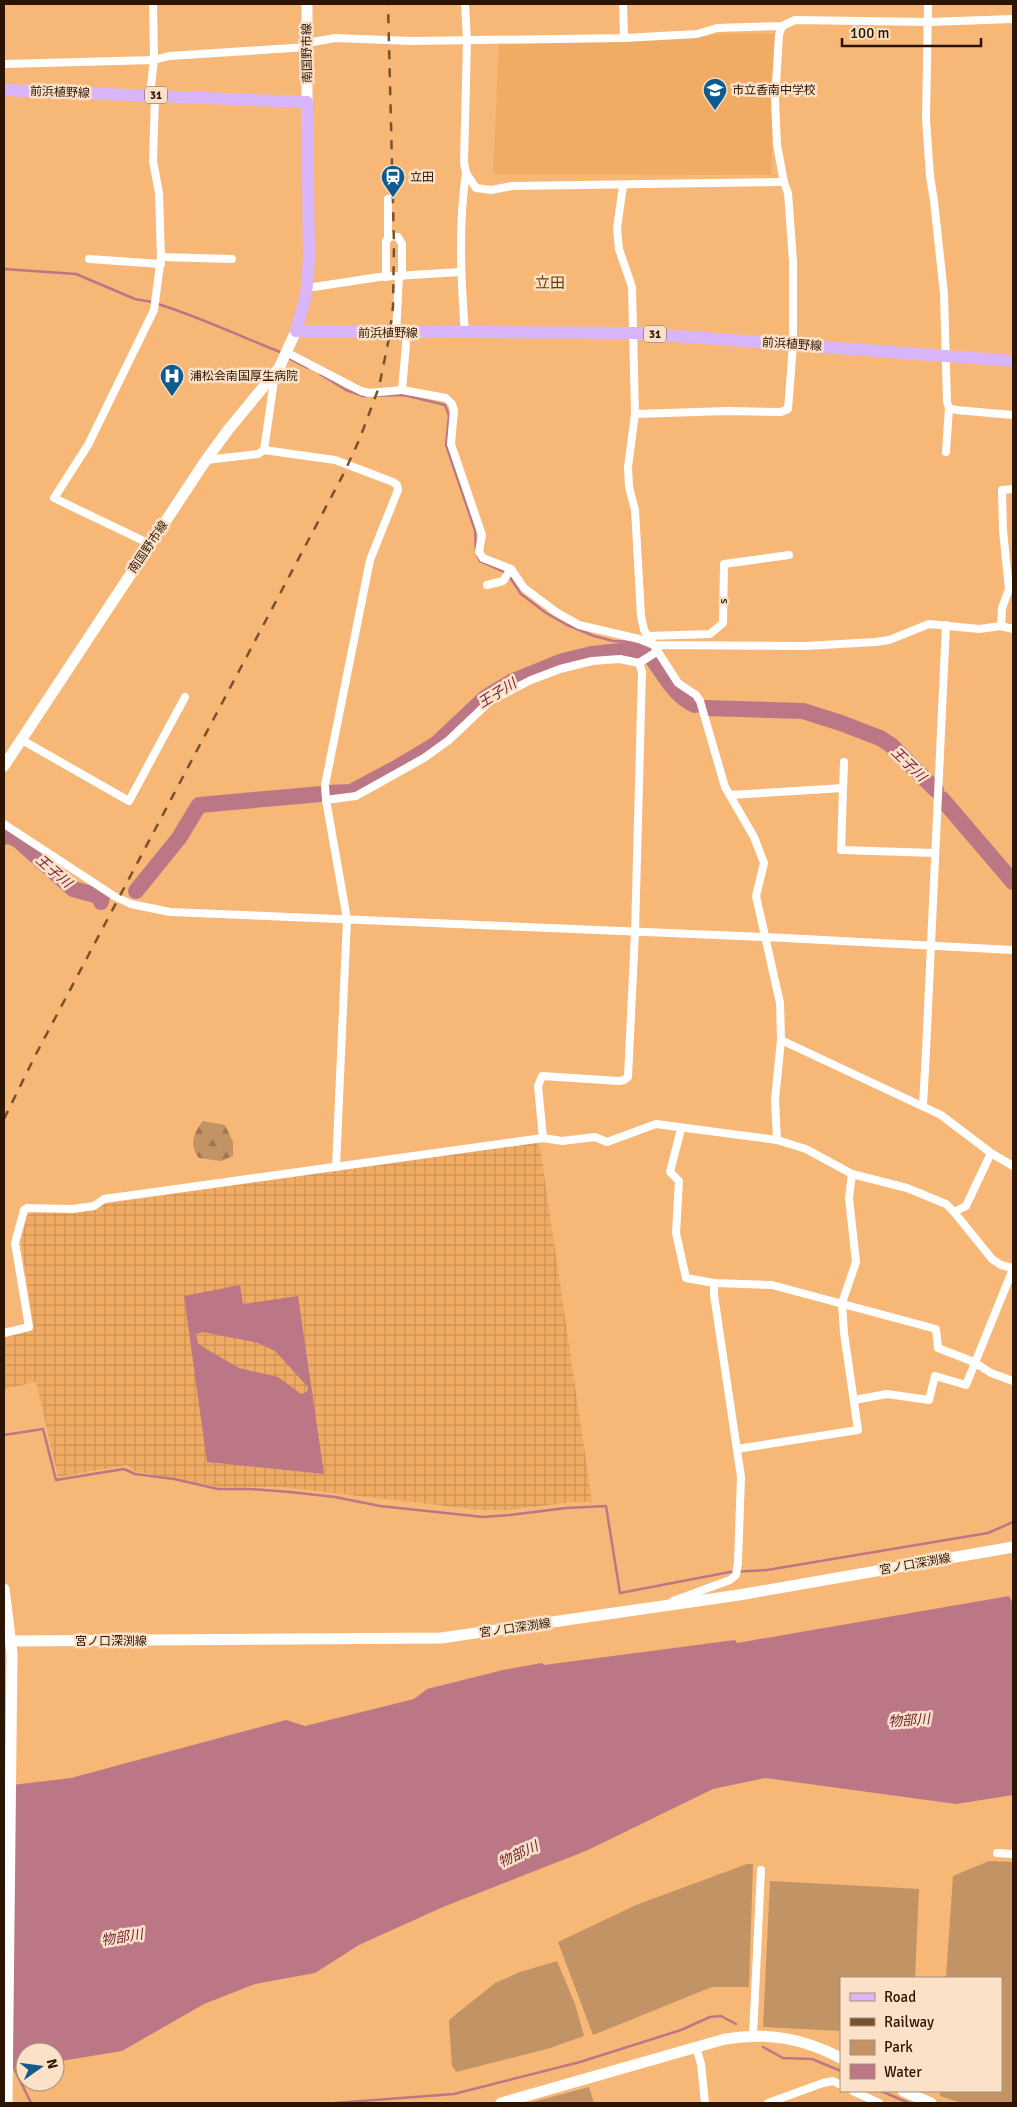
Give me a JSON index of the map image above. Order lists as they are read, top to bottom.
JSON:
{
  "streets": {
    "main road": [
      "南国野市線",
      "前浜植野線",
      "31",
      "宮ノ口深渕線"
    ],
    "street": ["s"]
  },
  "crossings": [
    ["南国野市線", "前浜植野線"]
  ],
  "districts": ["立田"],
  "water": ["王子川", "物部川"],
  "places": {
    "school or university": ["市立香南中学校"],
    "station": ["立田"],
    "hospital": ["浦松会南国厚生病院"]
  },
  "legend": [
    "Road",
    "Railway",
    "Park",
    "Water"
  ],
  "scale_bar": "100 m",
  "north": "right"
}
